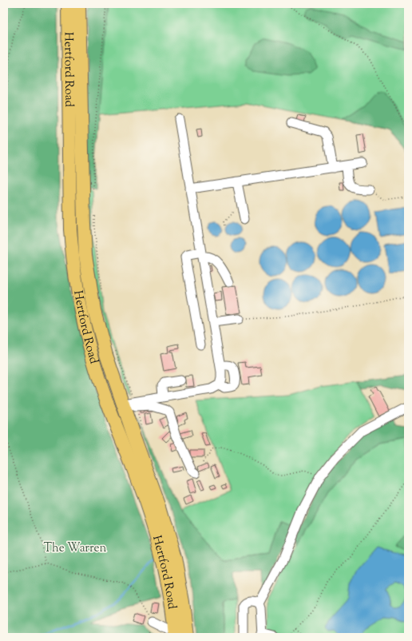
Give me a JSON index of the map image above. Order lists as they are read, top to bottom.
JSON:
{
  "streets": {
    "highway": ["Hertford Road"]
  },
  "parks": ["The Warren"]
}
